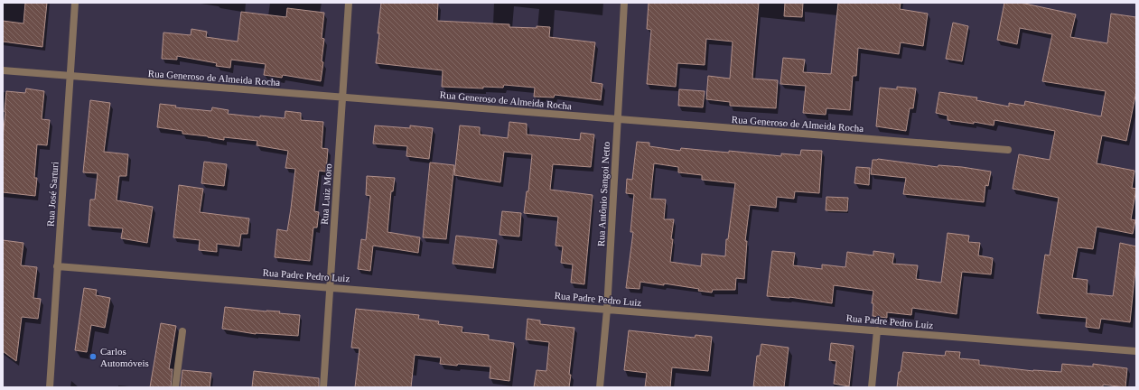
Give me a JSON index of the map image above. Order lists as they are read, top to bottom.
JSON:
{
  "streets": {
    "street": [
      "Rua Generoso de Almeida Rocha",
      "Rua José Sarturi",
      "Rua Luiz Moro",
      "Rua Antônio Sangoi Netto",
      "Rua Padre Pedro Luiz"
    ]
  },
  "crossings": [
    ["Rua Generoso de Almeida Rocha", "Rua José Sarturi"],
    ["Rua Generoso de Almeida Rocha", "Rua Luiz Moro"],
    ["Rua Generoso de Almeida Rocha", "Rua Antônio Sangoi Netto"],
    ["Rua José Sarturi", "Rua Padre Pedro Luiz"],
    ["Rua Luiz Moro", "Rua Padre Pedro Luiz"],
    ["Rua Antônio Sangoi Netto", "Rua Padre Pedro Luiz"]
  ],
  "places": ["Carlos Automóveis"]
}
